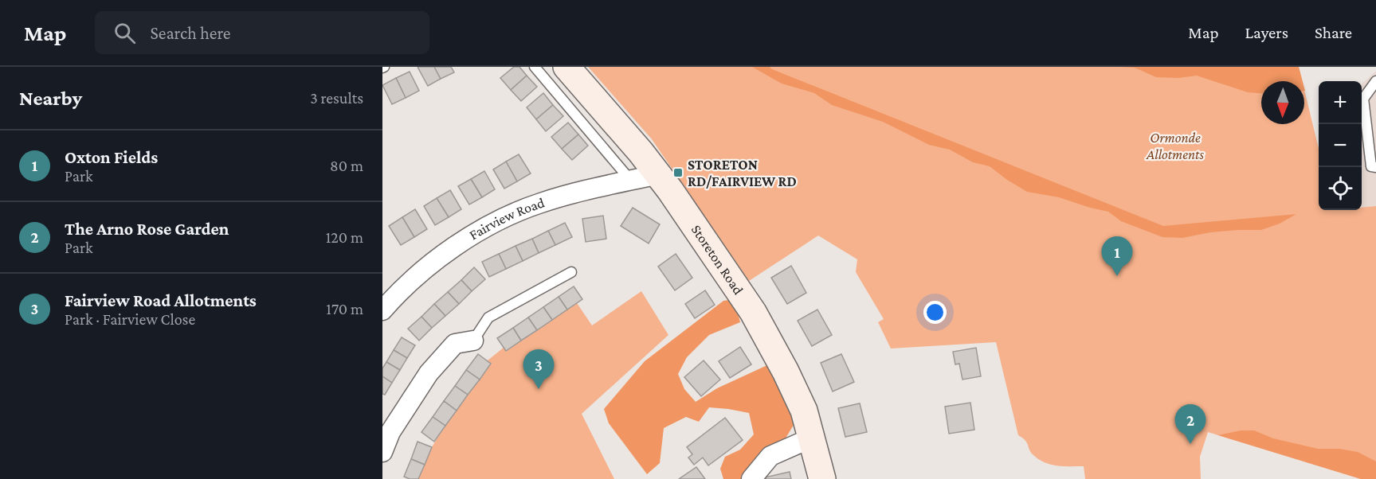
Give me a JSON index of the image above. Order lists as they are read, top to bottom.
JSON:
{
  "streets": {
    "main road": ["Storeton Road"],
    "street": ["Fairview Road"]
  },
  "crossings": [
    ["Fairview Road", "Storeton Road"]
  ],
  "parks": ["Ormonde Allotments"],
  "places": {
    "transit": ["STORETON RD/FAIRVIEW RD"]
  },
  "north": "bottom",
  "page": {
    "header": "Map",
    "search": "Search here",
    "nav": ["Map", "Layers", "Share"],
    "heading": ["Nearby", "3 results"],
    "map_buttons": ["+", "−"],
    "list": [
      {
        "mark": "1",
        "name": "Oxton Fields",
        "note": "Park",
        "value": "80 m"
      },
      {
        "mark": "2",
        "name": "The Arno Rose Garden",
        "note": "Park",
        "value": "120 m"
      },
      {
        "mark": "3",
        "name": "Fairview Road Allotments",
        "note": "Park · Fairview Close",
        "value": "170 m"
      }
    ],
    "pins": ["1", "3", "2"]
  }
}
